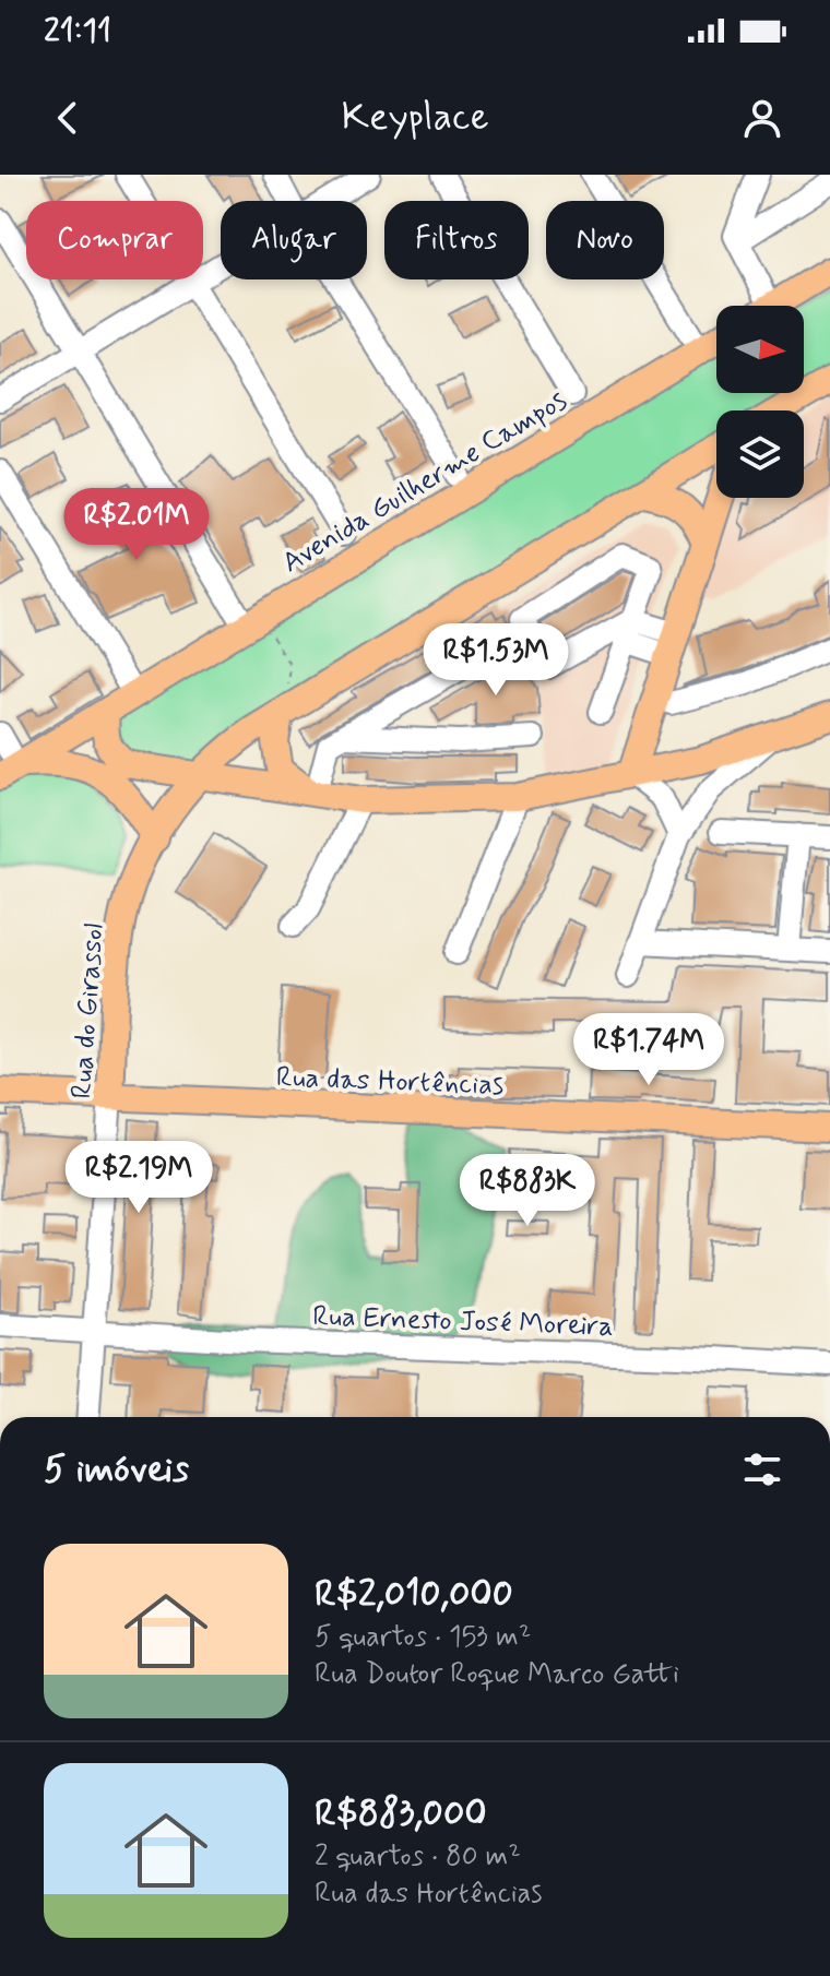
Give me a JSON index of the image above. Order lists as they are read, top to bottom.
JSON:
{
  "streets": {
    "main road": ["Avenida Guilherme Campos", "Rua do Girassol", "Rua das Hortências"],
    "street": ["Rua Ernesto José Moreira"]
  },
  "crossings": [
    ["Avenida Guilherme Campos", "Rua do Girassol"],
    ["Rua do Girassol", "Rua das Hortências"],
    ["Rua do Girassol", "Rua Ernesto José Moreira"]
  ],
  "north": "right",
  "page": {
    "status": "21:11",
    "header": "Keyplace",
    "chip": [
      "Comprar",
      "Alugar",
      "Filtros",
      "Novo"
    ],
    "price": [
      "R$2.01M",
      "R$1.53M",
      "R$1.74M",
      "R$2.19M",
      "R$883K"
    ],
    "heading": "5 imóveis",
    "list": [
      {
        "name": "R$2,010,000",
        "note": "5 quartos · 153 m² · Rua Doutor Roque Marco Gatti"
      },
      {
        "name": "R$883,000",
        "note": "2 quartos · 80 m² · Rua das Hortências"
      }
    ]
  }
}
